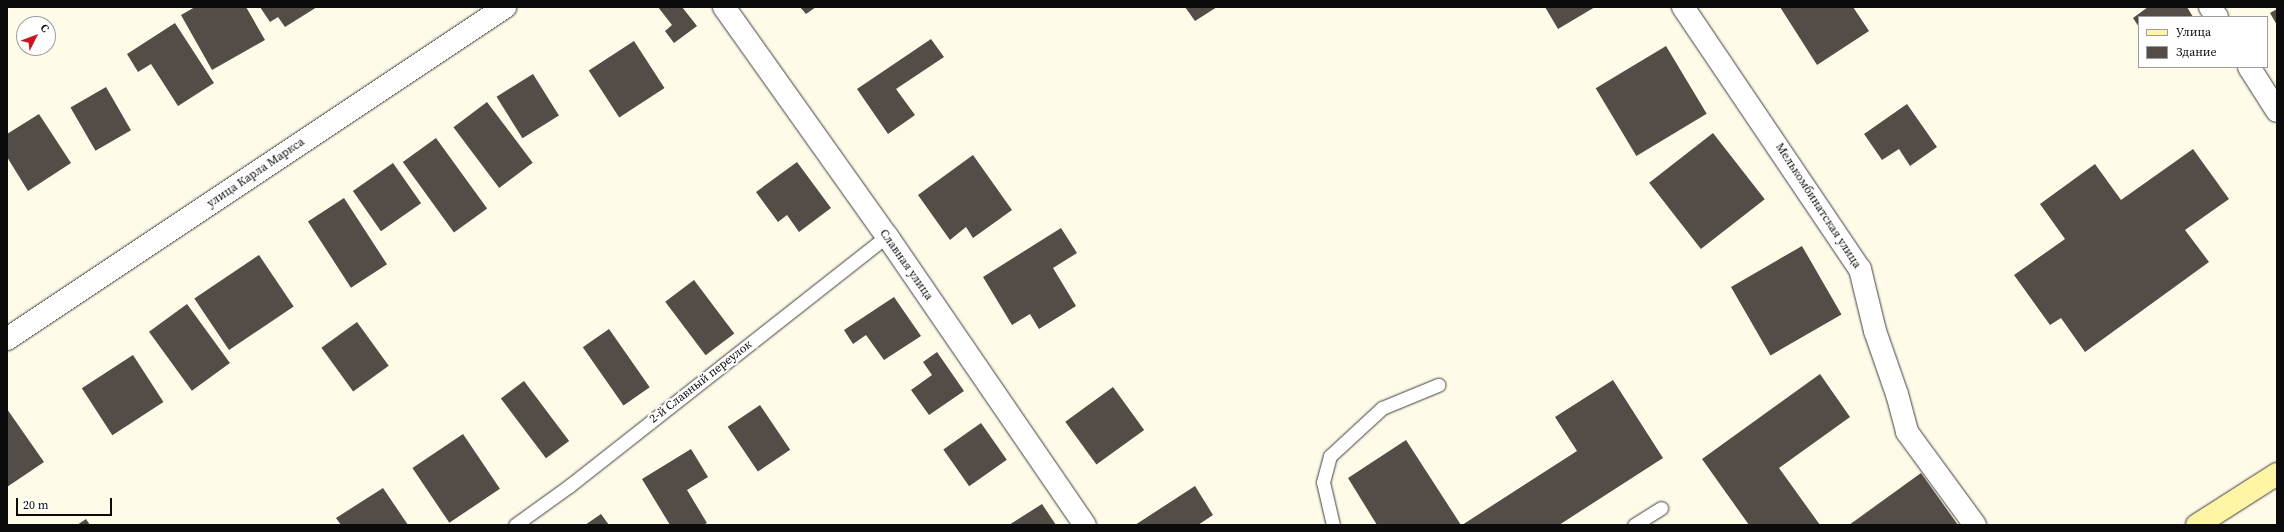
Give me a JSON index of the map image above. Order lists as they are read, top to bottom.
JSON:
{
  "streets": {
    "street": ["улица Карла Маркса", "Мелькомбинатская улица", "Славная улица"],
    "lane": ["2-й Славный переулок"]
  },
  "crossings": [
    ["Славная улица", "2-й Славный переулок"]
  ],
  "legend": ["Улица", "Здание"],
  "scale_bar": "20 m",
  "north": "top right"
}
